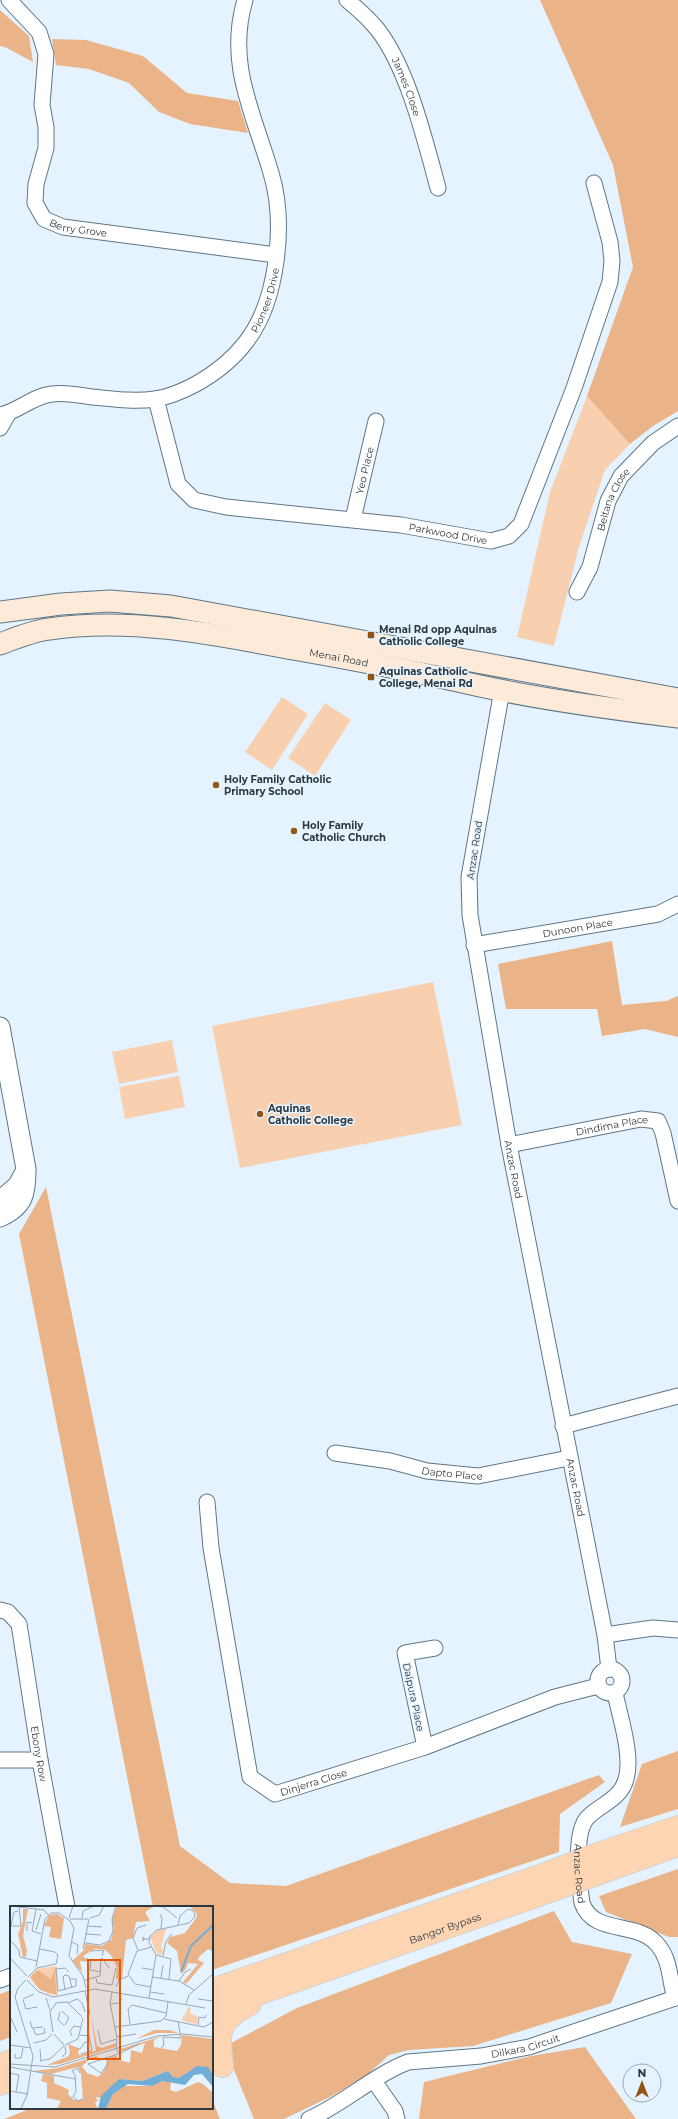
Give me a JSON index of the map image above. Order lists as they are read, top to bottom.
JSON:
{
  "streets": {
    "main road": ["Menai Road", "Anzac Road", "Bangor Bypass"],
    "street": [
      "James Close",
      "Berry Grove",
      "Pioneer Drive",
      "Yeo Place",
      "Beltana Close",
      "Parkwood Drive",
      "Dunoon Place",
      "Dindima Place",
      "Dapto Place",
      "Dalpura Place",
      "Ebony Row",
      "Dinjerra Close",
      "Dilkara Circuit"
    ]
  },
  "crossings": [
    ["Berry Grove", "Pioneer Drive"],
    ["Pioneer Drive", "Parkwood Drive"],
    ["Yeo Place", "Parkwood Drive"],
    ["Menai Road", "Anzac Road"],
    ["Anzac Road", "Dunoon Place"],
    ["Anzac Road", "Dindima Place"],
    ["Anzac Road", "Dapto Place"],
    ["Anzac Road", "Dinjerra Close"],
    ["Anzac Road", "Dilkara Circuit"],
    ["Dalpura Place", "Dinjerra Close"]
  ],
  "places": {
    "transit": ["Menai Rd opp Aquinas Catholic College", "Aquinas Catholic College, Menai Rd"],
    "other": ["Holy Family Catholic Primary School", "Holy Family Catholic Church", "Aquinas Catholic College"]
  },
  "north": "top"
}
